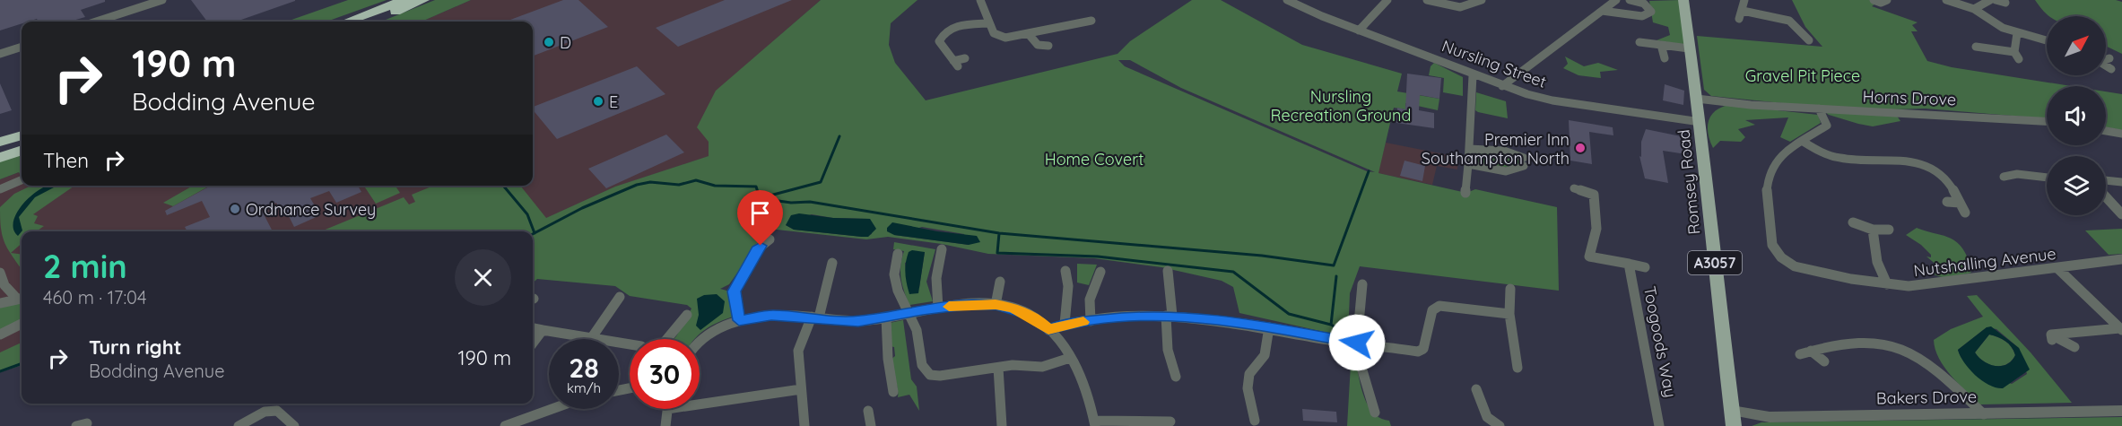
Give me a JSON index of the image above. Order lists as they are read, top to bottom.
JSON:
{
  "streets": {
    "main road": ["Romsey Road", "A3057"],
    "street": [
      "Nursling Street",
      "Horns Drove",
      "Nutshalling Avenue",
      "Toogoods Way",
      "Bakers Drove"
    ]
  },
  "crossings": [
    ["Nursling Street", "Romsey Road"],
    ["Horns Drove", "Romsey Road"],
    ["Horns Drove", "Nutshalling Avenue"],
    ["Romsey Road", "Bakers Drove"]
  ],
  "parks": ["Gravel Pit Piece", "Nursling Recreation Ground", "Home Covert"],
  "places": [
    "D",
    "E",
    "Premier Inn Southampton North",
    "Ordnance Survey"
  ],
  "north": "top right",
  "page": {
    "turn": ["190 m", "Bodding Avenue"],
    "then": "Then",
    "heading": ["2 min", "460 m · 17:04"],
    "list": [
      {
        "name": "Turn right",
        "note": "Bodding Avenue",
        "value": "190 m"
      }
    ],
    "speed": "28 km/h",
    "limit": "30"
  }
}
